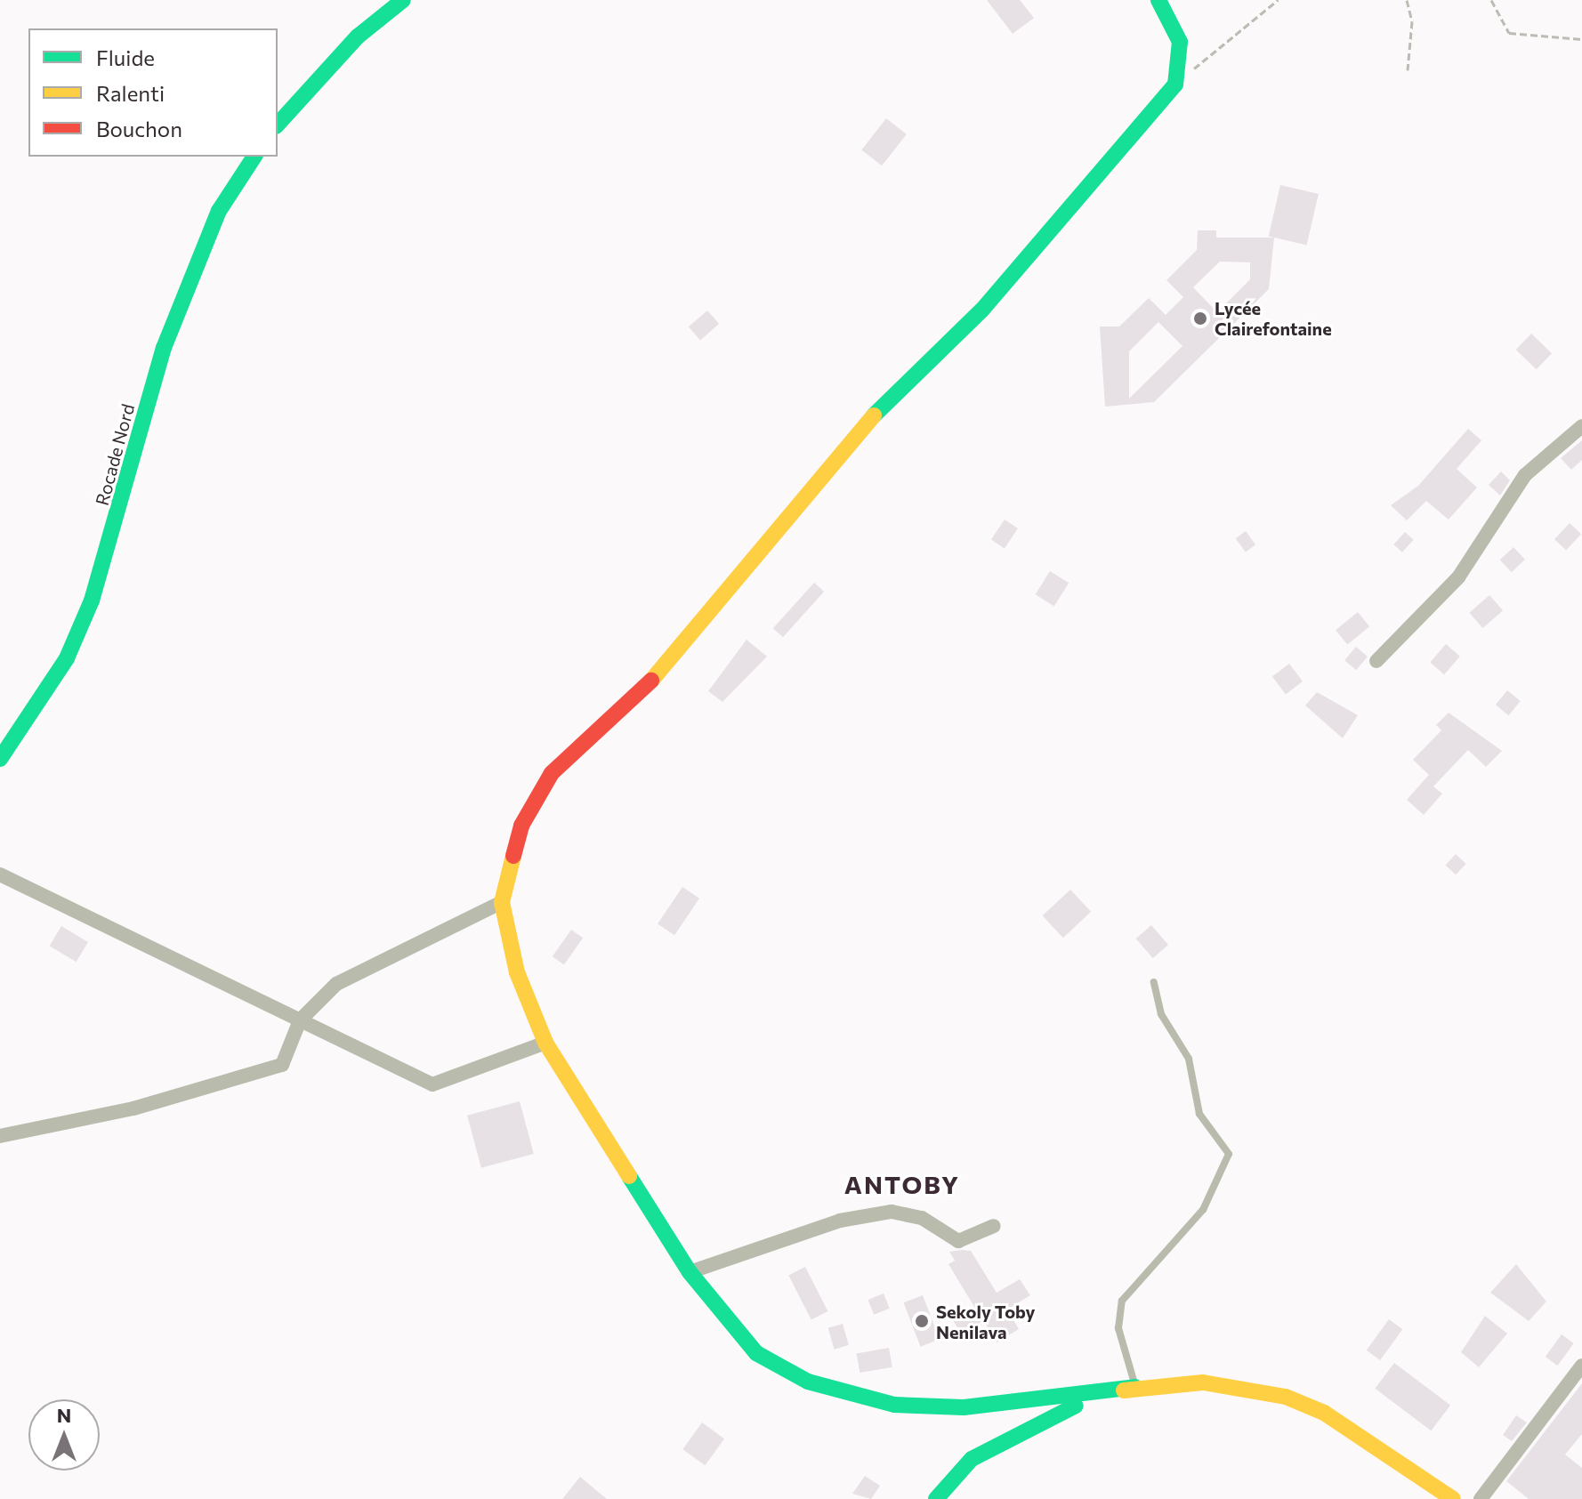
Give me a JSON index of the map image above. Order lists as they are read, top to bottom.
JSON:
{
  "streets": {
    "street": ["Rocade Nord"]
  },
  "districts": ["ANTOBY"],
  "places": ["Lycée Clairefontaine", "Sekoly Toby Nenilava"],
  "legend": ["Fluide", "Ralenti", "Bouchon"],
  "north": "top"
}
